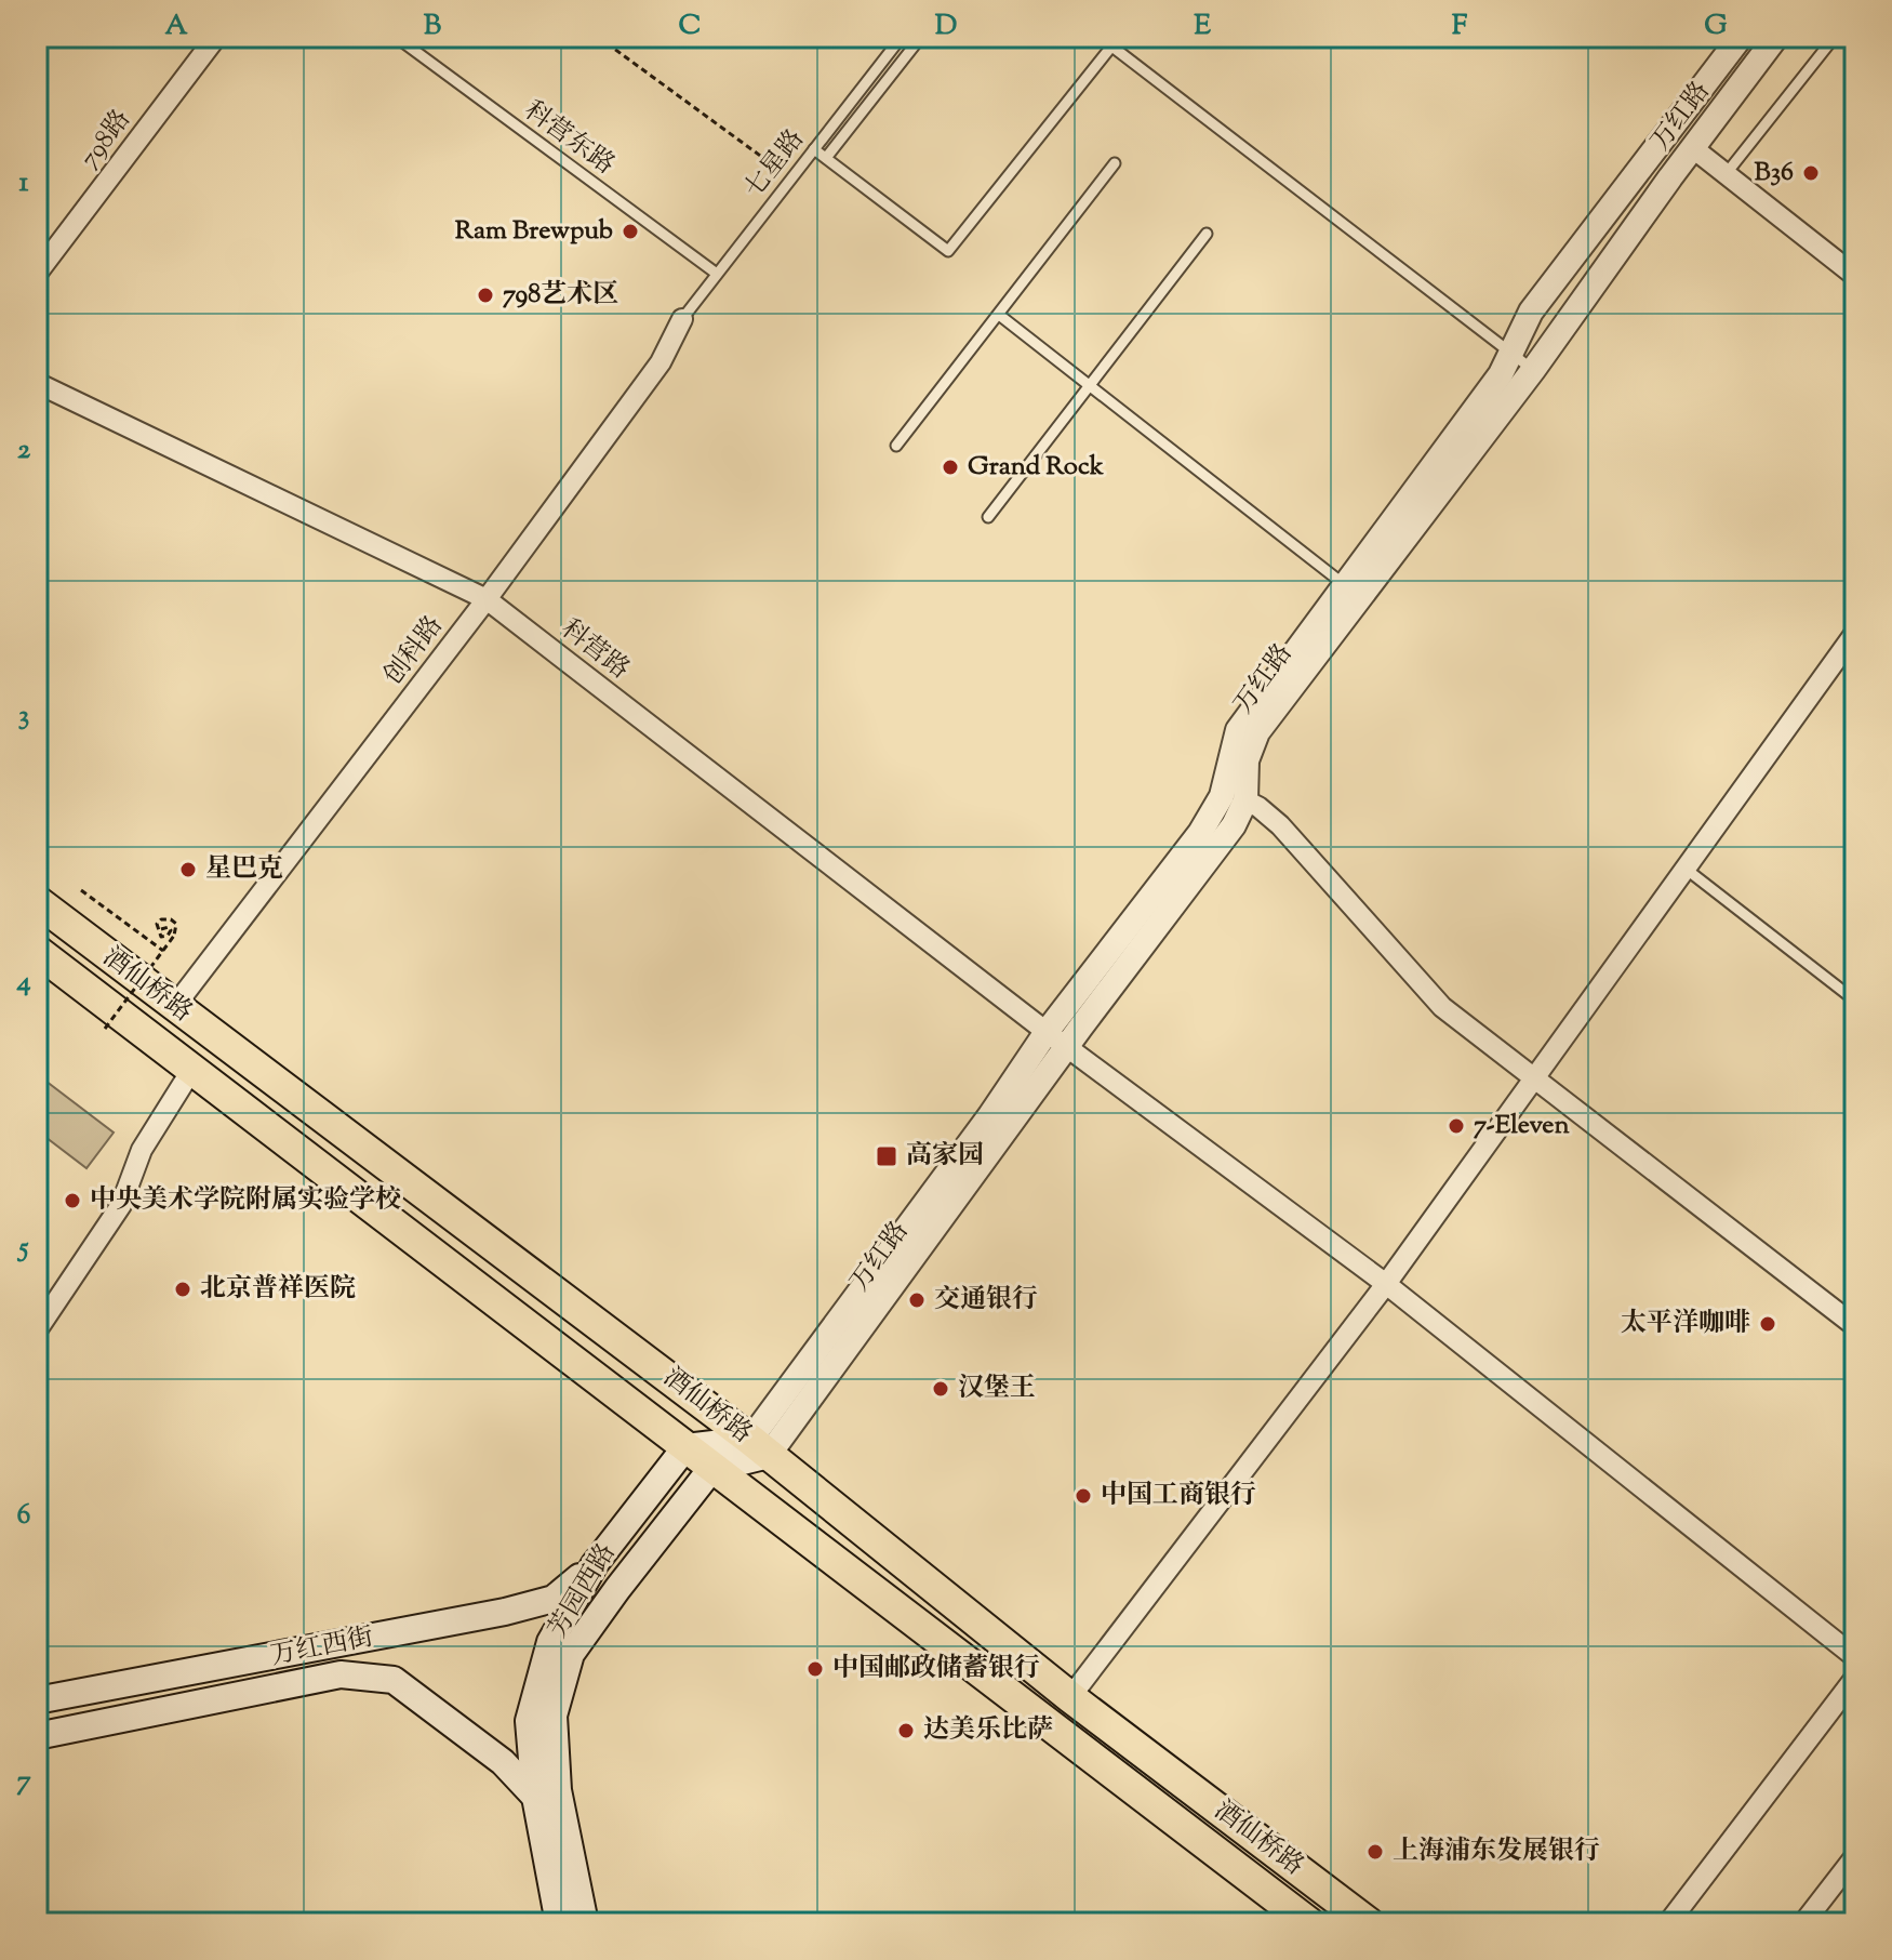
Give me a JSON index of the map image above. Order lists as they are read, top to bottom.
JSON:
{
  "streets": {
    "main road": ["酒仙桥路", "芳园西路", "万红西街"],
    "street": [
      "万红路",
      "798路",
      "科营路",
      "创科路"
    ],
    "lane": ["科营东路", "七星路"]
  },
  "crossings": [
    ["万红路", "科营路"],
    ["万红路", "酒仙桥路"],
    ["科营东路", "七星路"],
    ["七星路", "创科路"],
    ["科营路", "创科路"],
    ["创科路", "酒仙桥路"],
    ["酒仙桥路", "芳园西路"],
    ["芳园西路", "万红西街"]
  ],
  "places": {
    "other": [
      "B36",
      "Ram Brewpub",
      "798艺术区",
      "Grand Rock",
      "星巴克",
      "7-Eleven",
      "中央美术学院附属实验学校",
      "北京普祥医院",
      "交通银行",
      "太平洋咖啡",
      "汉堡王",
      "中国工商银行",
      "中国邮政储蓄银行",
      "达美乐比萨",
      "上海浦东发展银行"
    ],
    "transit": ["高家园"]
  },
  "grid": {
    "columns": [
      "A",
      "B",
      "C",
      "D",
      "E",
      "F",
      "G"
    ],
    "rows": [
      "1",
      "2",
      "3",
      "4",
      "5",
      "6",
      "7"
    ]
  }
}
